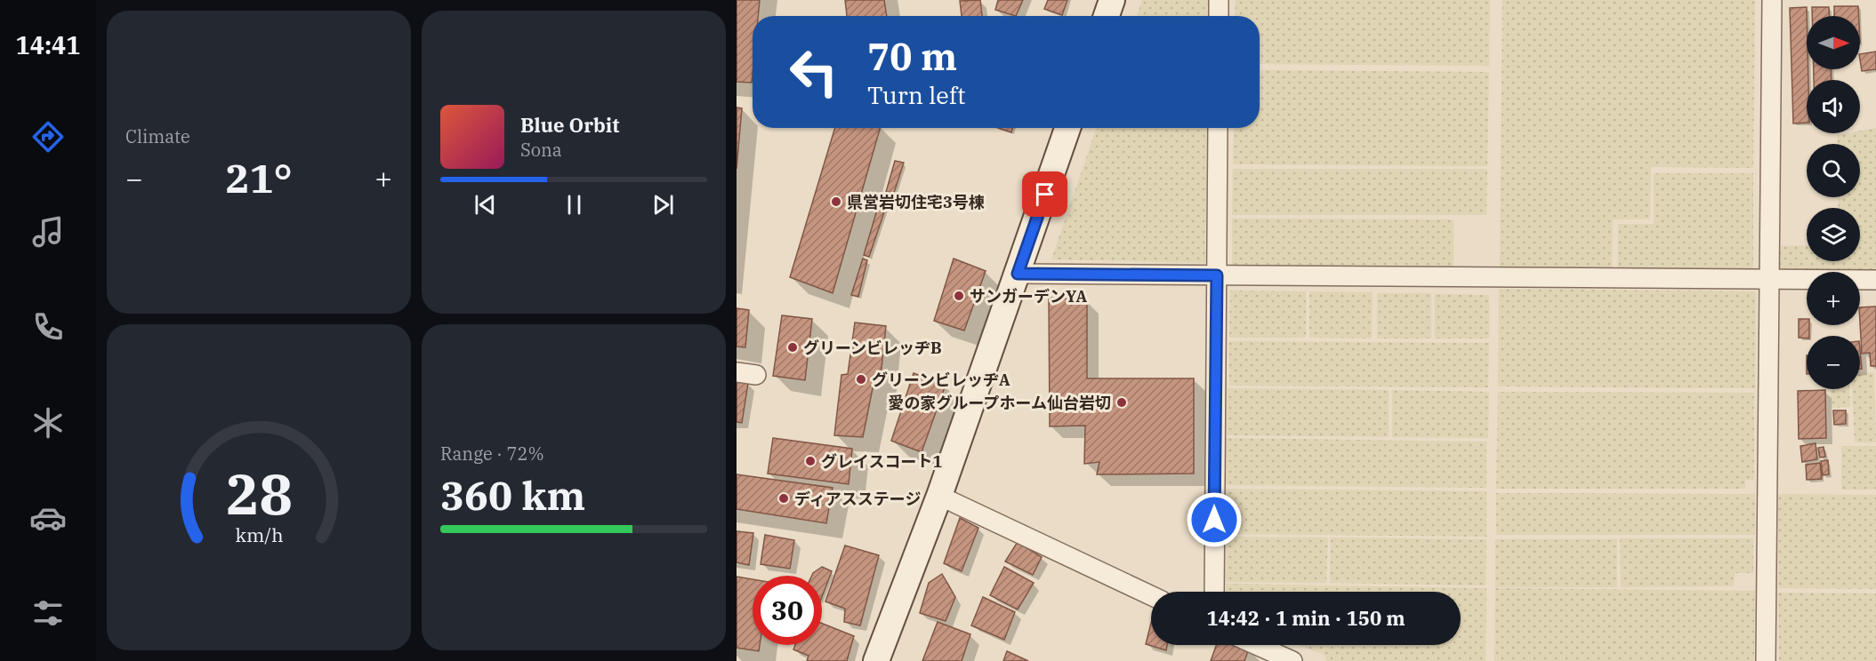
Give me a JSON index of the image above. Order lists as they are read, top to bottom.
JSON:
{
  "places": [
    "県営岩切住宅3号棟",
    "サンガーデンYA",
    "グリーンビレッヂB",
    "グリーンビレッヂA",
    "愛の家グループホーム仙台岩切",
    "グレイスコート1",
    "ディアスステージ"
  ],
  "north": "right",
  "page": {
    "tabs": "14:41",
    "tile": [
      "Climate",
      ["Range · 72%", "360 km"]
    ],
    "map_buttons": ["+", "−"],
    "turn": ["70 m", "Turn left"],
    "song": ["Blue Orbit", "Sona"],
    "heat": ["−", "21°", "+"],
    "limit": "30",
    "trip": "14:42 · 1 min · 150 m",
    "gauge": ["28", "km/h"]
  }
}
